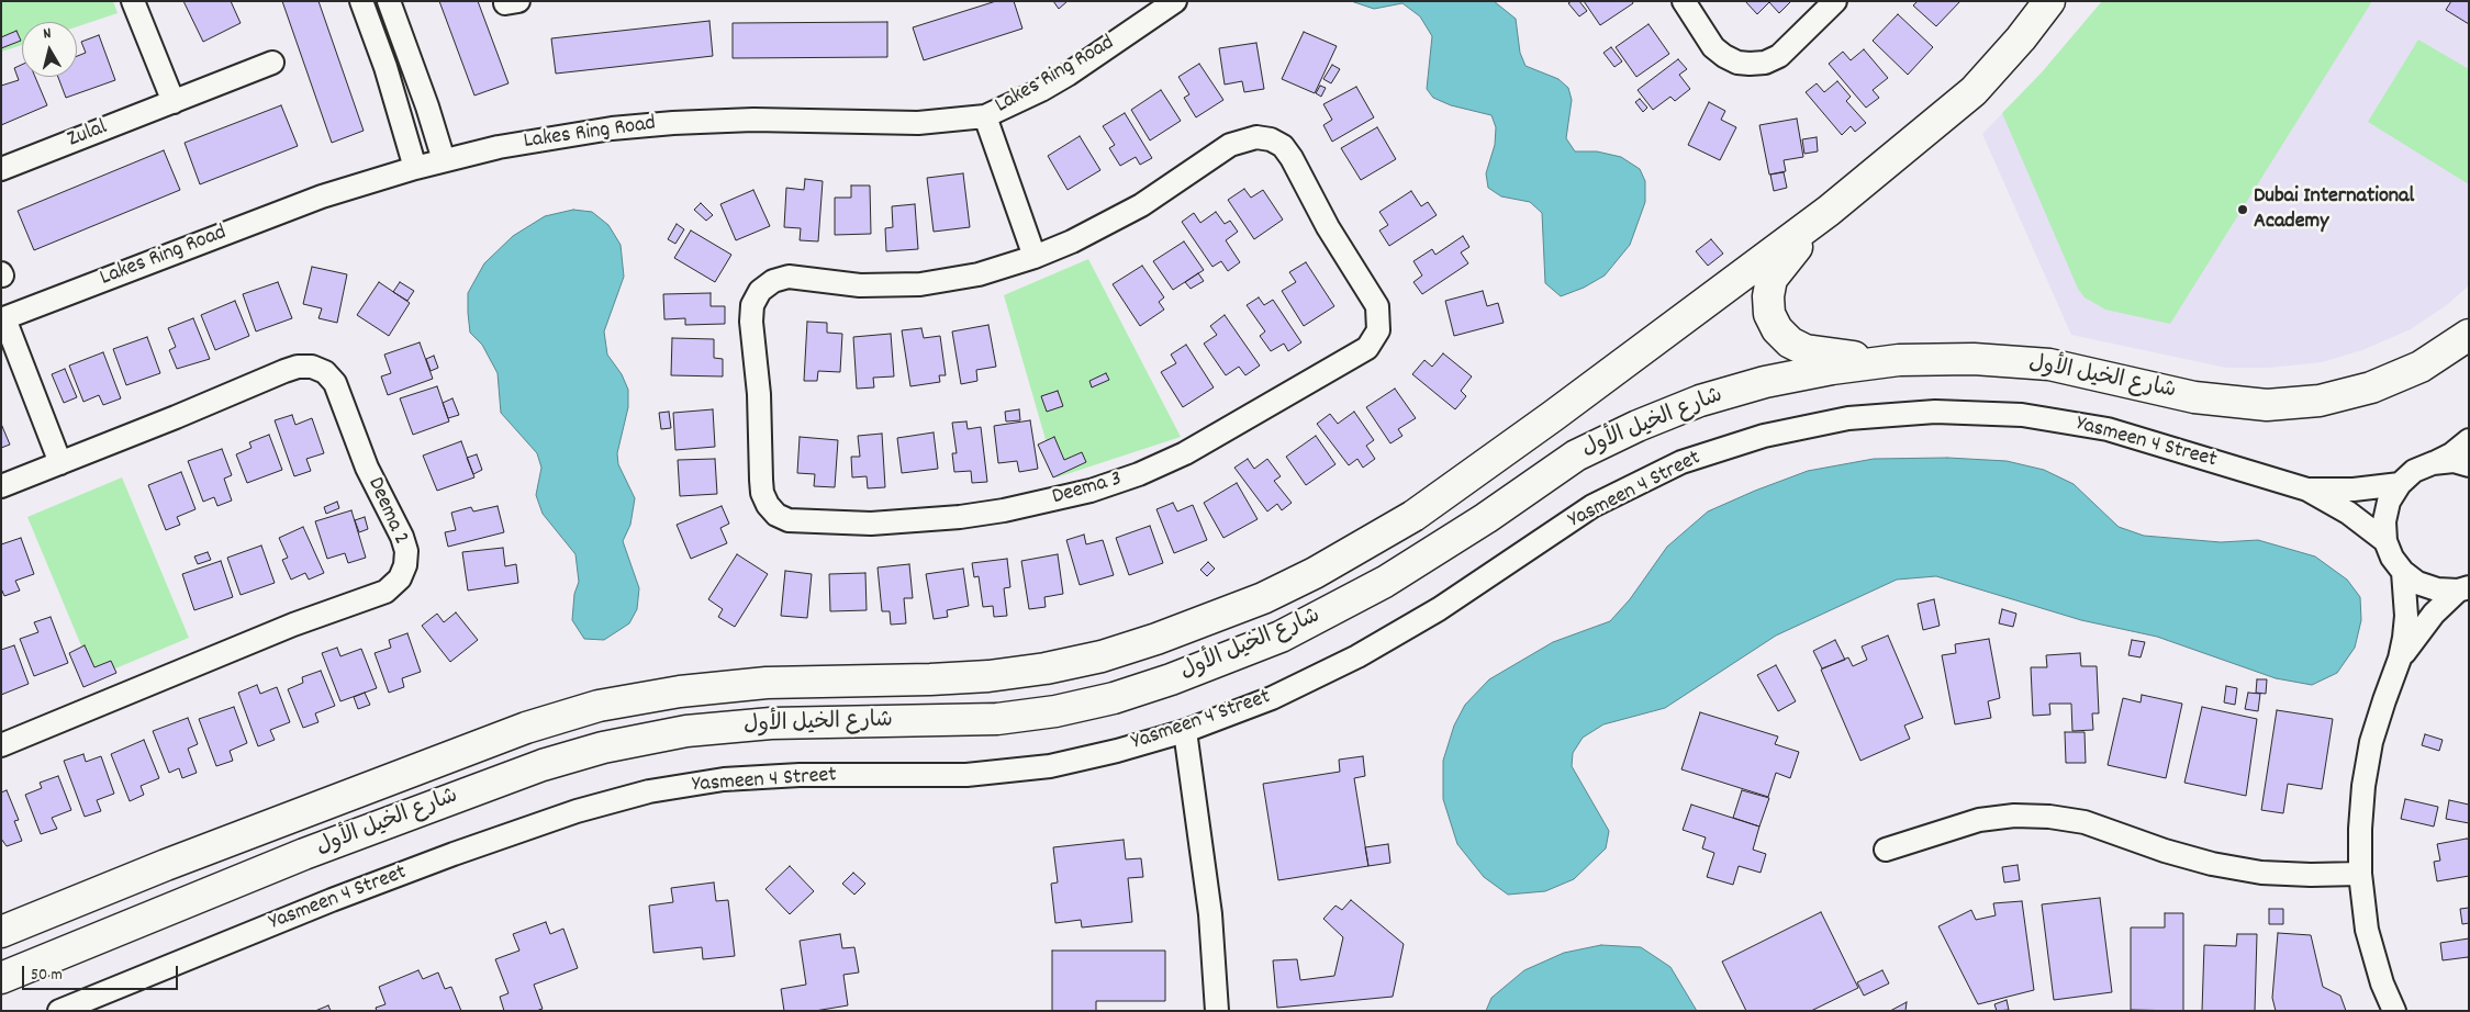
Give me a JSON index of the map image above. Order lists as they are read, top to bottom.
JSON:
{
  "streets": {
    "main road": ["شارع الخيل الأول"],
    "street": [
      "Lakes Ring Road",
      "Zulal",
      "Yasmeen 4 Street",
      "Deema 3",
      "Deema 2"
    ]
  },
  "places": ["Dubai International Academy"],
  "scale_bar": "50 m",
  "north": "top"
}
